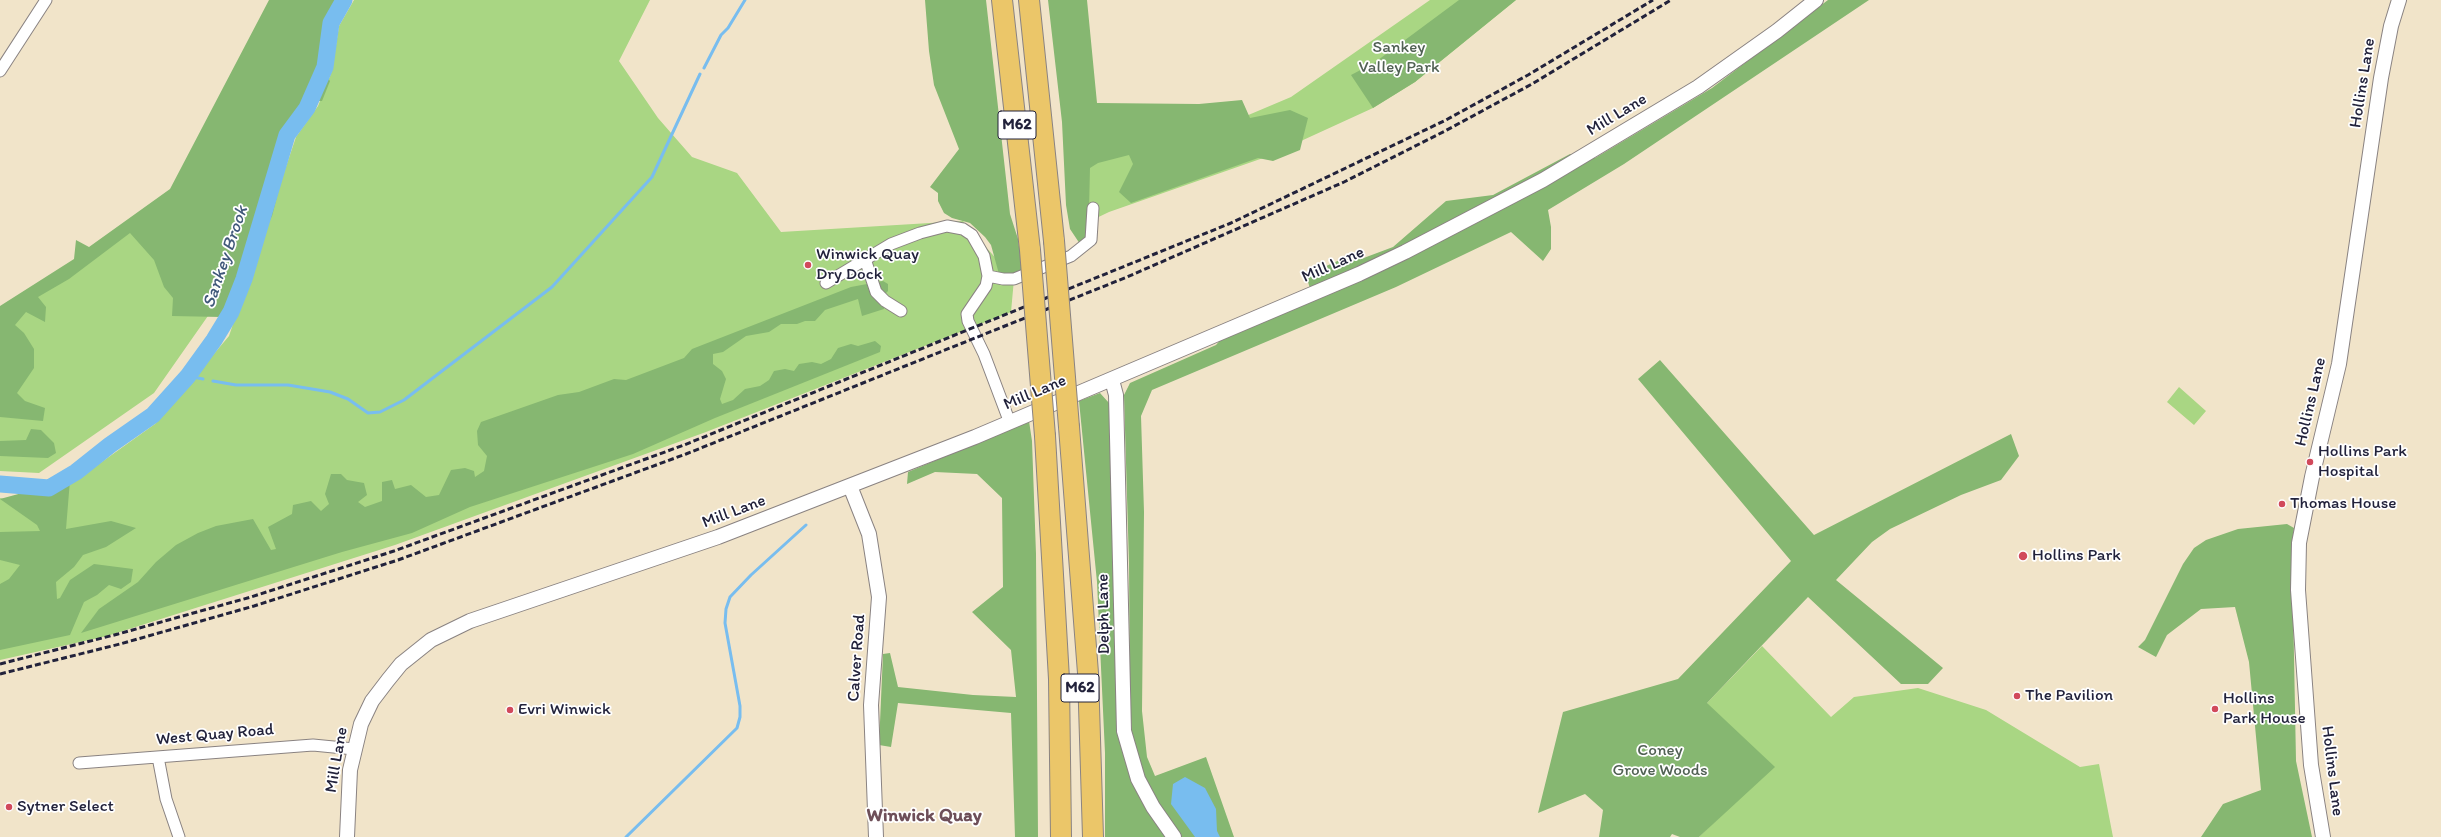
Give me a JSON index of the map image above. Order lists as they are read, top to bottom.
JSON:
{
  "streets": {
    "highway": ["M62"],
    "street": [
      "Hollins Lane",
      "Mill Lane",
      "Delph Lane",
      "Calver Road",
      "West Quay Road"
    ]
  },
  "crossings": [
    ["Mill Lane", "Delph Lane"],
    ["Mill Lane", "Calver Road"],
    ["Mill Lane", "West Quay Road"]
  ],
  "districts": ["Winwick Quay"],
  "water": ["Sankey Brook"],
  "parks": ["Sankey Valley Park", "Coney Grove Woods"],
  "places": [
    "Winwick Quay Dry Dock",
    "Hollins Park Hospital",
    "Thomas House",
    "Hollins Park",
    "The Pavilion",
    "Hollins Park House",
    "Evri Winwick",
    "Sytner Select"
  ]
}
